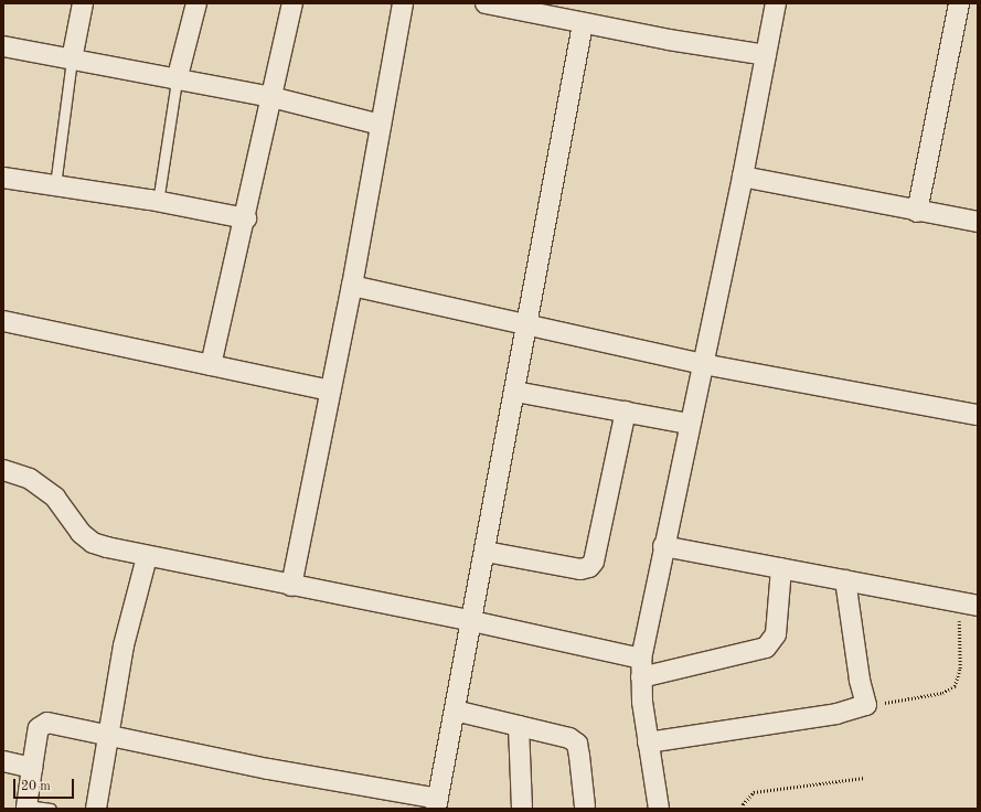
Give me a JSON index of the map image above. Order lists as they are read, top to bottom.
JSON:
{
  "scale_bar": "20 m"
}
